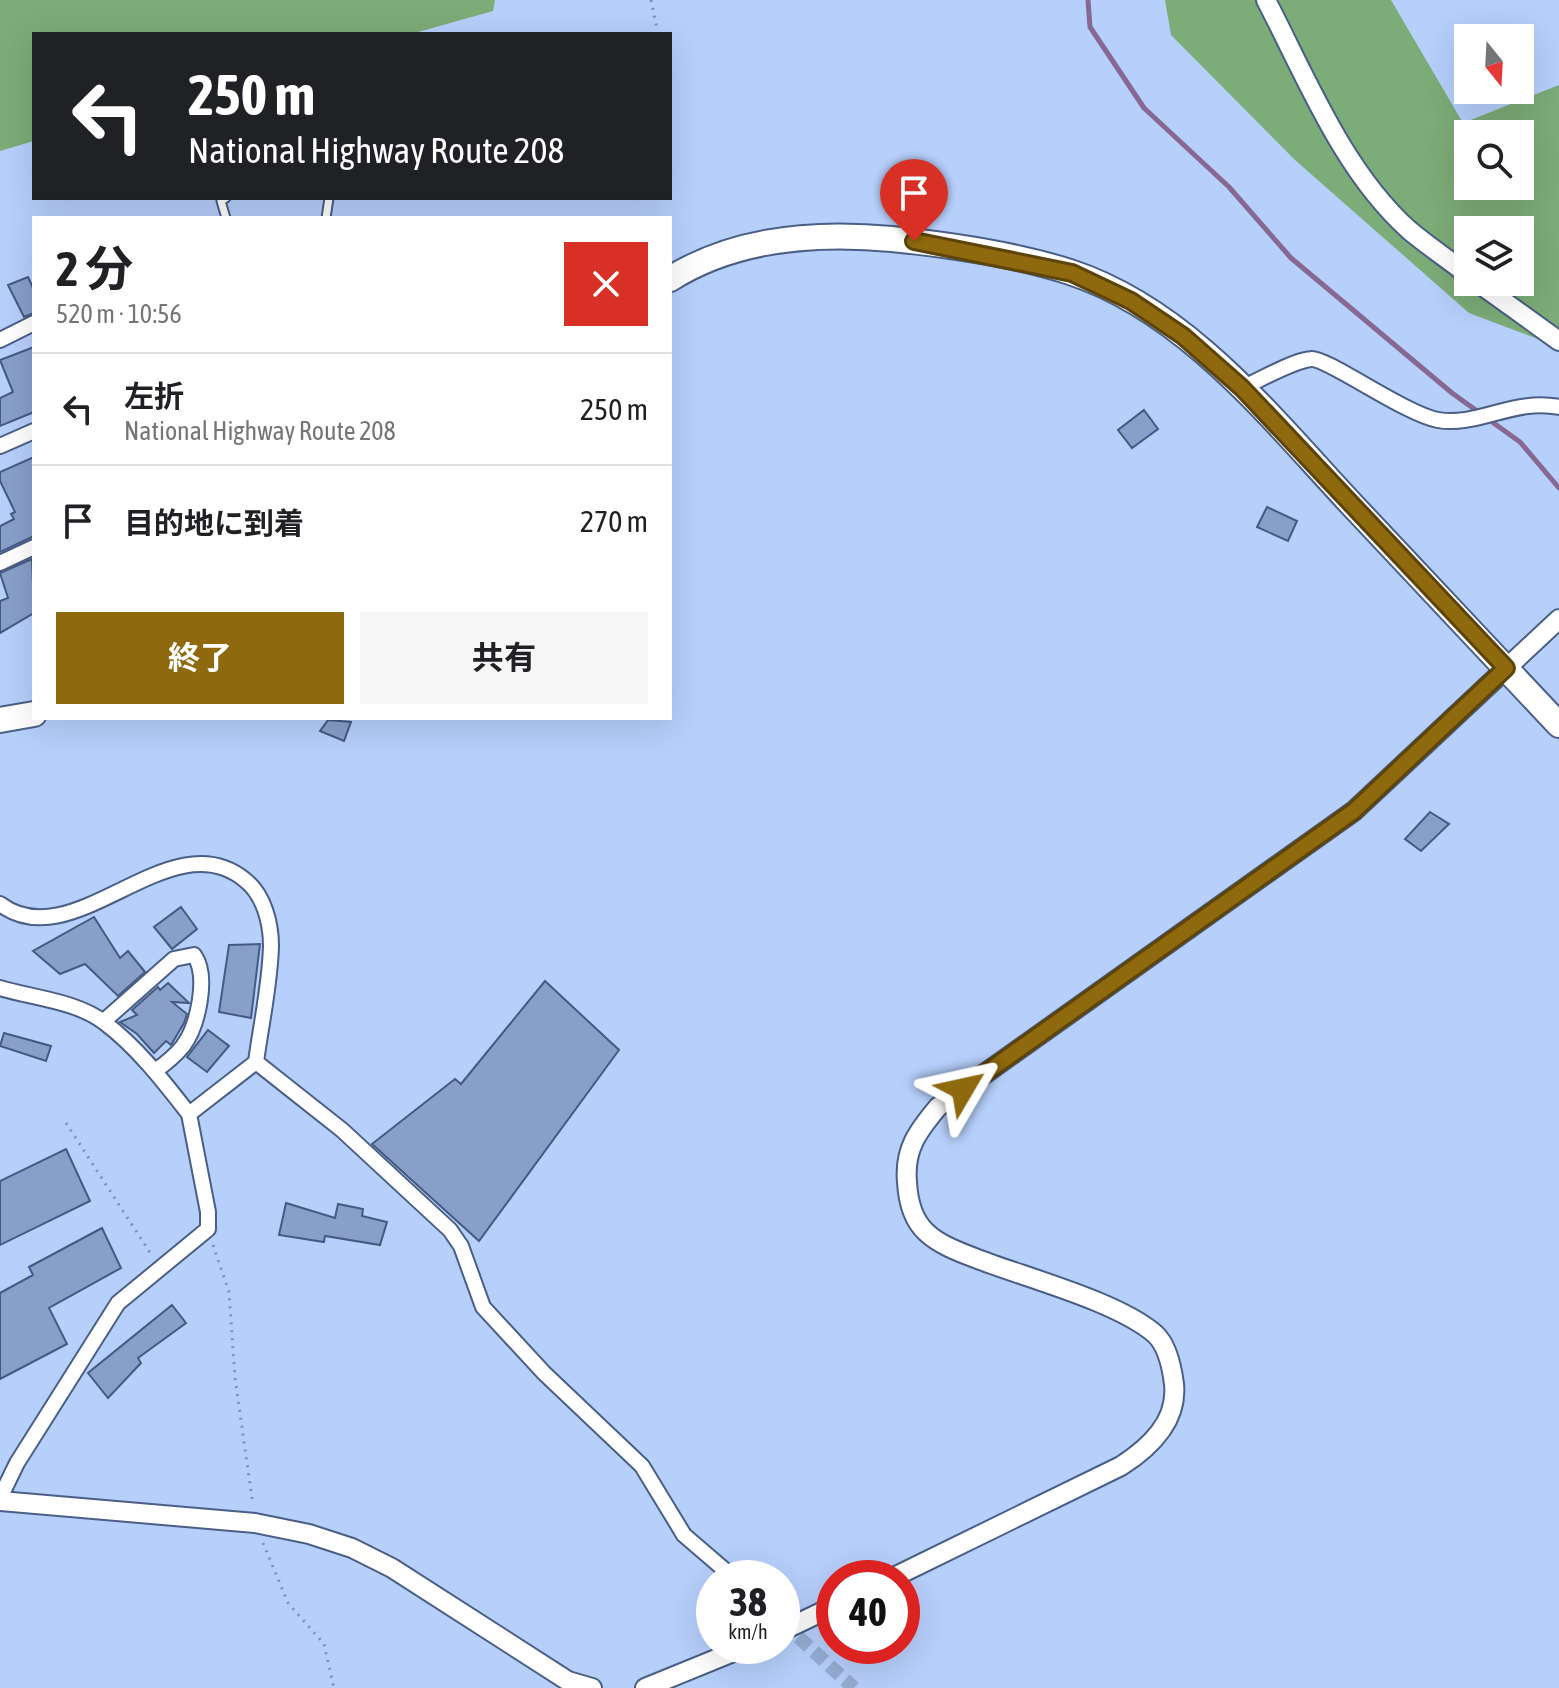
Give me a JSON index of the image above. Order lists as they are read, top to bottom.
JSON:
{
  "north": "bottom",
  "page": {
    "turn": ["250 m", "National Highway Route 208"],
    "heading": ["2 分", "520 m · 10:56"],
    "list": [
      {
        "name": "左折",
        "note": "National Highway Route 208",
        "value": "250 m"
      },
      {
        "name": "目的地に到着",
        "value": "270 m"
      }
    ],
    "buttons": ["終了", "共有"],
    "speed": "38 km/h",
    "limit": "40"
  }
}
